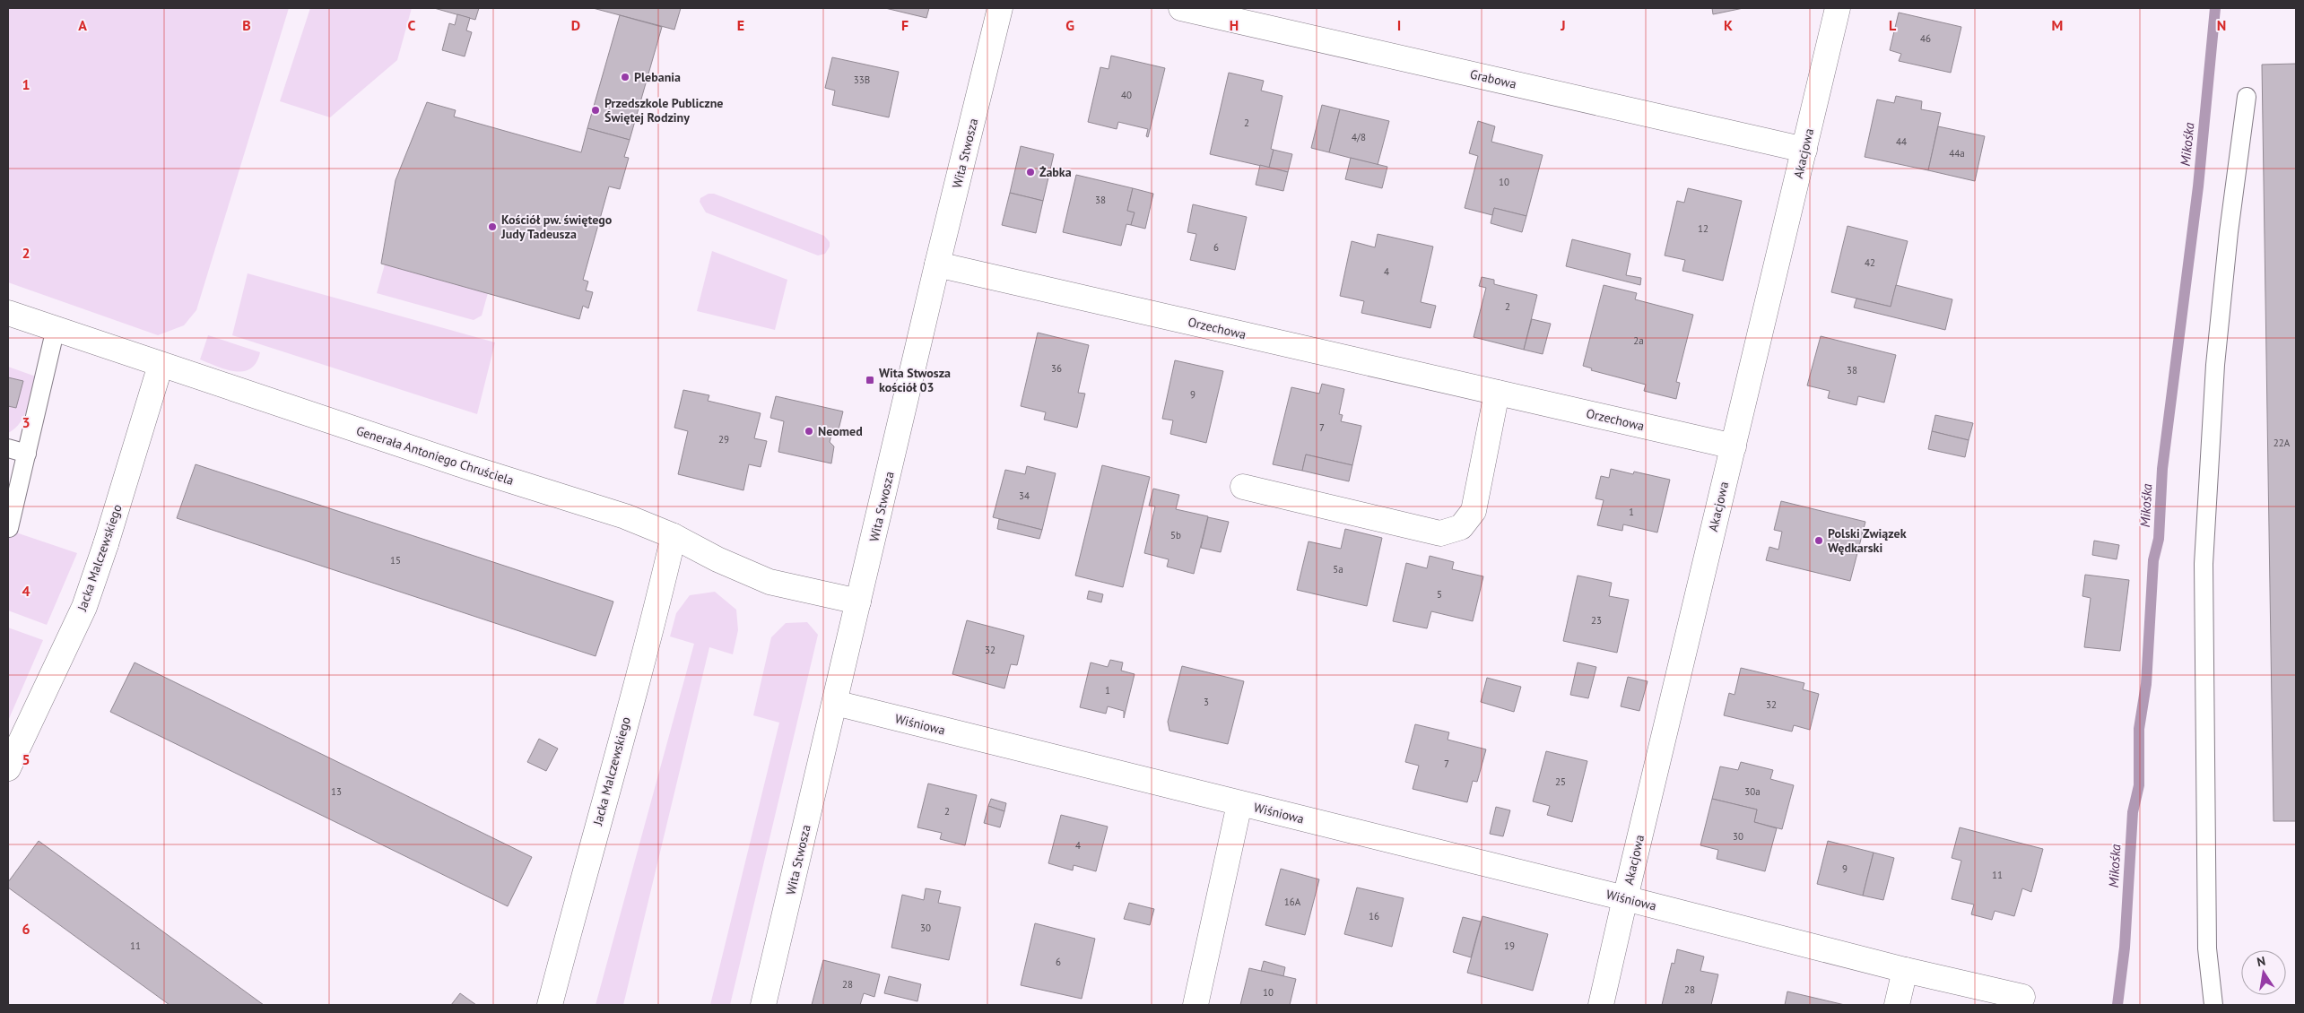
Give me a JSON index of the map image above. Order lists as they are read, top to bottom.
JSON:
{
  "streets": {
    "street": [
      "Grabowa",
      "Wita Stwosza",
      "Akacjowa",
      "Orzechowa",
      "Generała Antoniego Chruściela",
      "Jacka Malczewskiego",
      "Wiśniowa"
    ]
  },
  "crossings": [
    ["Grabowa", "Akacjowa"],
    ["Wita Stwosza", "Orzechowa"],
    ["Wita Stwosza", "Generała Antoniego Chruściela"],
    ["Wita Stwosza", "Wiśniowa"],
    ["Akacjowa", "Orzechowa"],
    ["Akacjowa", "Wiśniowa"],
    ["Generała Antoniego Chruściela", "Jacka Malczewskiego"]
  ],
  "water": ["Mikośka"],
  "places": {
    "other": [
      "Plebania",
      "Przedszkole Publiczne Świętej Rodziny",
      "Żabka",
      "Kościół pw. świętego Judy Tadeusza",
      "Neomed",
      "Polski Związek Wędkarski"
    ],
    "transit": ["Wita Stwosza kościół 03"]
  },
  "house_numbers": [
    "46",
    "33B",
    "40",
    "2",
    "4/8",
    "44",
    "44a",
    "10",
    "38",
    "12",
    "6",
    "42",
    "4",
    "2",
    "2a",
    "36",
    "38",
    "9",
    "7",
    "29",
    "22A",
    "34",
    "1",
    "5b",
    "15",
    "5a",
    "5",
    "23",
    "32",
    "1",
    "3",
    "32",
    "7",
    "25",
    "13",
    "30a",
    "2",
    "30",
    "4",
    "9",
    "11",
    "16A",
    "16",
    "30",
    "11",
    "19",
    "6",
    "28",
    "28",
    "10"
  ],
  "north": "top",
  "grid": {
    "columns": [
      "A",
      "B",
      "C",
      "D",
      "E",
      "F",
      "G",
      "H",
      "I",
      "J",
      "K",
      "L",
      "M",
      "N"
    ],
    "rows": [
      "1",
      "2",
      "3",
      "4",
      "5",
      "6"
    ]
  }
}
